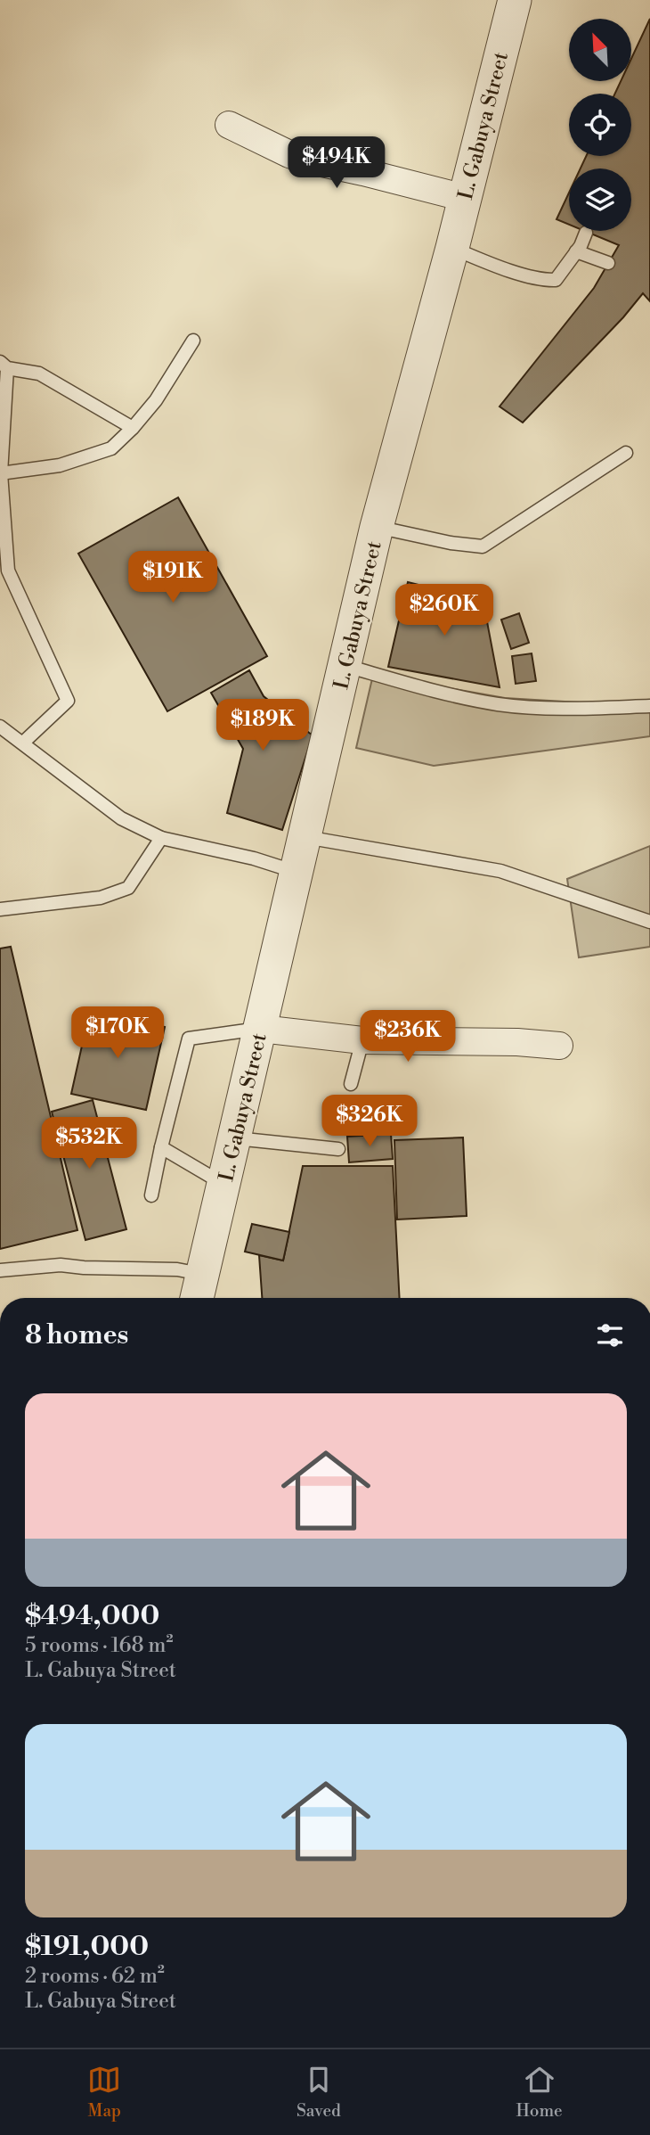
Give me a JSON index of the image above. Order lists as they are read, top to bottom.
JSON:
{
  "streets": {
    "street": ["L. Gabuya Street"]
  },
  "north": "top left",
  "page": {
    "price": [
      "$494K",
      "$191K",
      "$260K",
      "$189K",
      "$170K",
      "$236K",
      "$326K",
      "$532K"
    ],
    "heading": "8 homes",
    "list": [
      {
        "name": "$494,000",
        "note": "5 rooms · 168 m² · L. Gabuya Street"
      },
      {
        "name": "$191,000",
        "note": "2 rooms · 62 m² · L. Gabuya Street"
      }
    ],
    "tabs": ["Map", "Saved", "Home"]
  }
}
